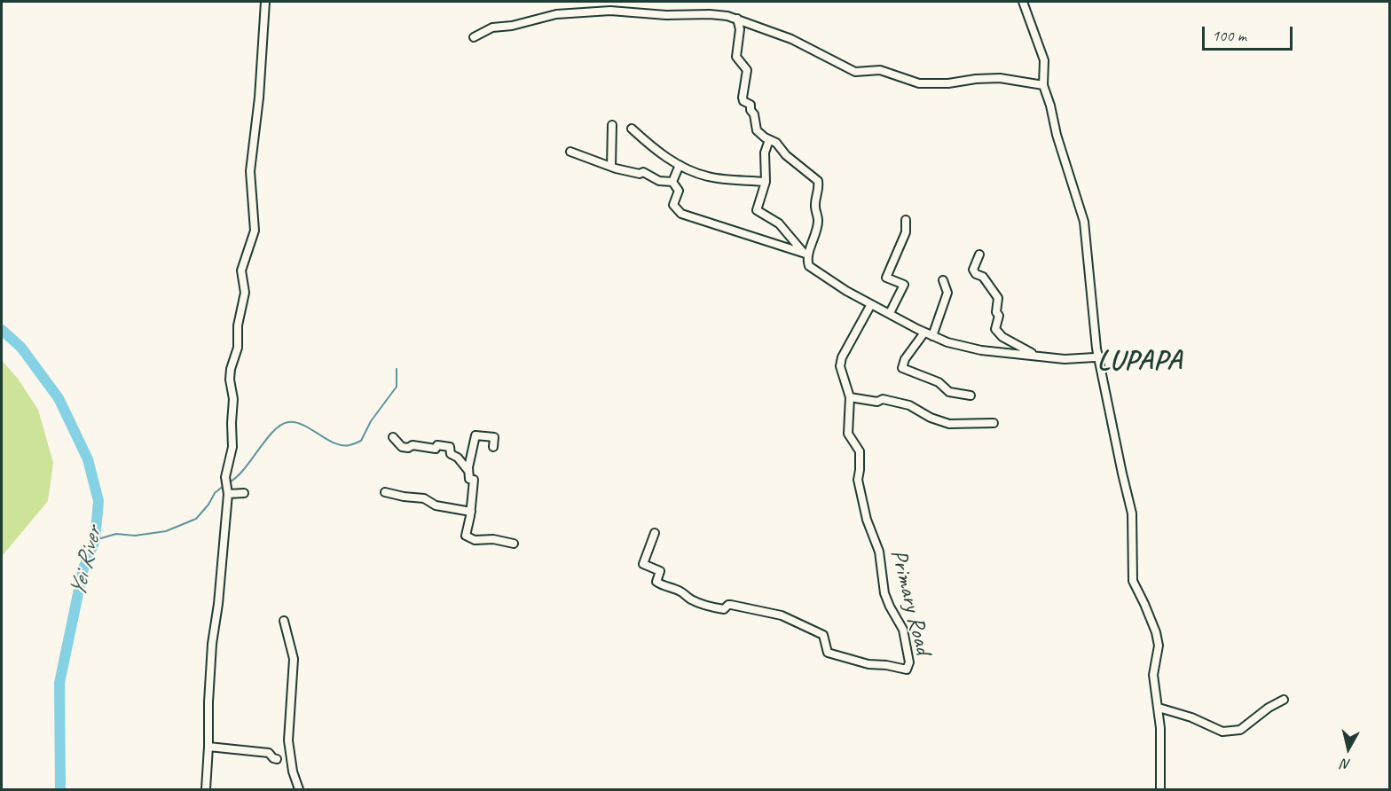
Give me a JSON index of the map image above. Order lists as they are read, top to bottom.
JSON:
{
  "streets": {
    "street": ["Primary Road"]
  },
  "districts": ["LUPAPA"],
  "water": ["Yei River"],
  "scale_bar": "100 m",
  "north": "bottom"
}
